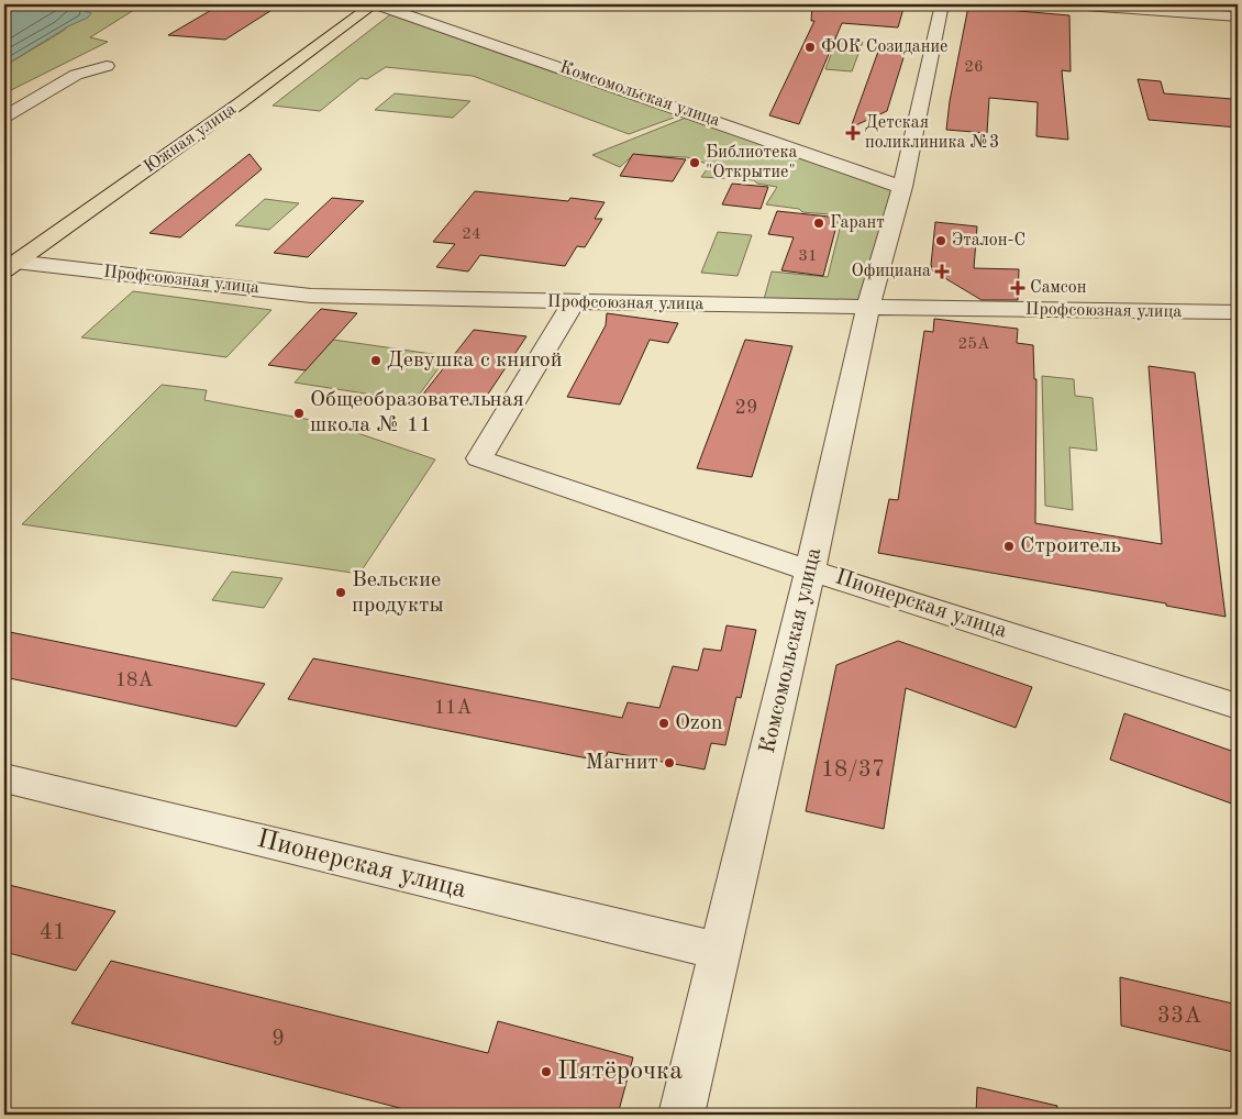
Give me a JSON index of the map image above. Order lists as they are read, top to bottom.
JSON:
{
  "streets": {
    "main road": ["Южная улица"],
    "street": ["Комсомольская улица", "Профсоюзная улица", "Пионерская улица"]
  },
  "crossings": [
    ["Комсомольская улица", "Южная улица"],
    ["Комсомольская улица", "Профсоюзная улица"],
    ["Комсомольская улица", "Пионерская улица"],
    ["Южная улица", "Профсоюзная улица"]
  ],
  "places": {
    "other": [
      "ФОК Созидание",
      "Библиотека \"Открытие\"",
      "Гарант",
      "Эталон-С",
      "Девушка с книгой",
      "Общеобразовательная школа № 11",
      "Строитель",
      "Вельские продукты",
      "Ozon",
      "Магнит",
      "Пятёрочка"
    ],
    "health": ["Детская поликлиника №3", "Официана", "Самсон"]
  },
  "house_numbers": [
    "26",
    "24",
    "31",
    "25А",
    "29",
    "18А",
    "11А",
    "18/37",
    "41",
    "33А",
    "9"
  ]
}
